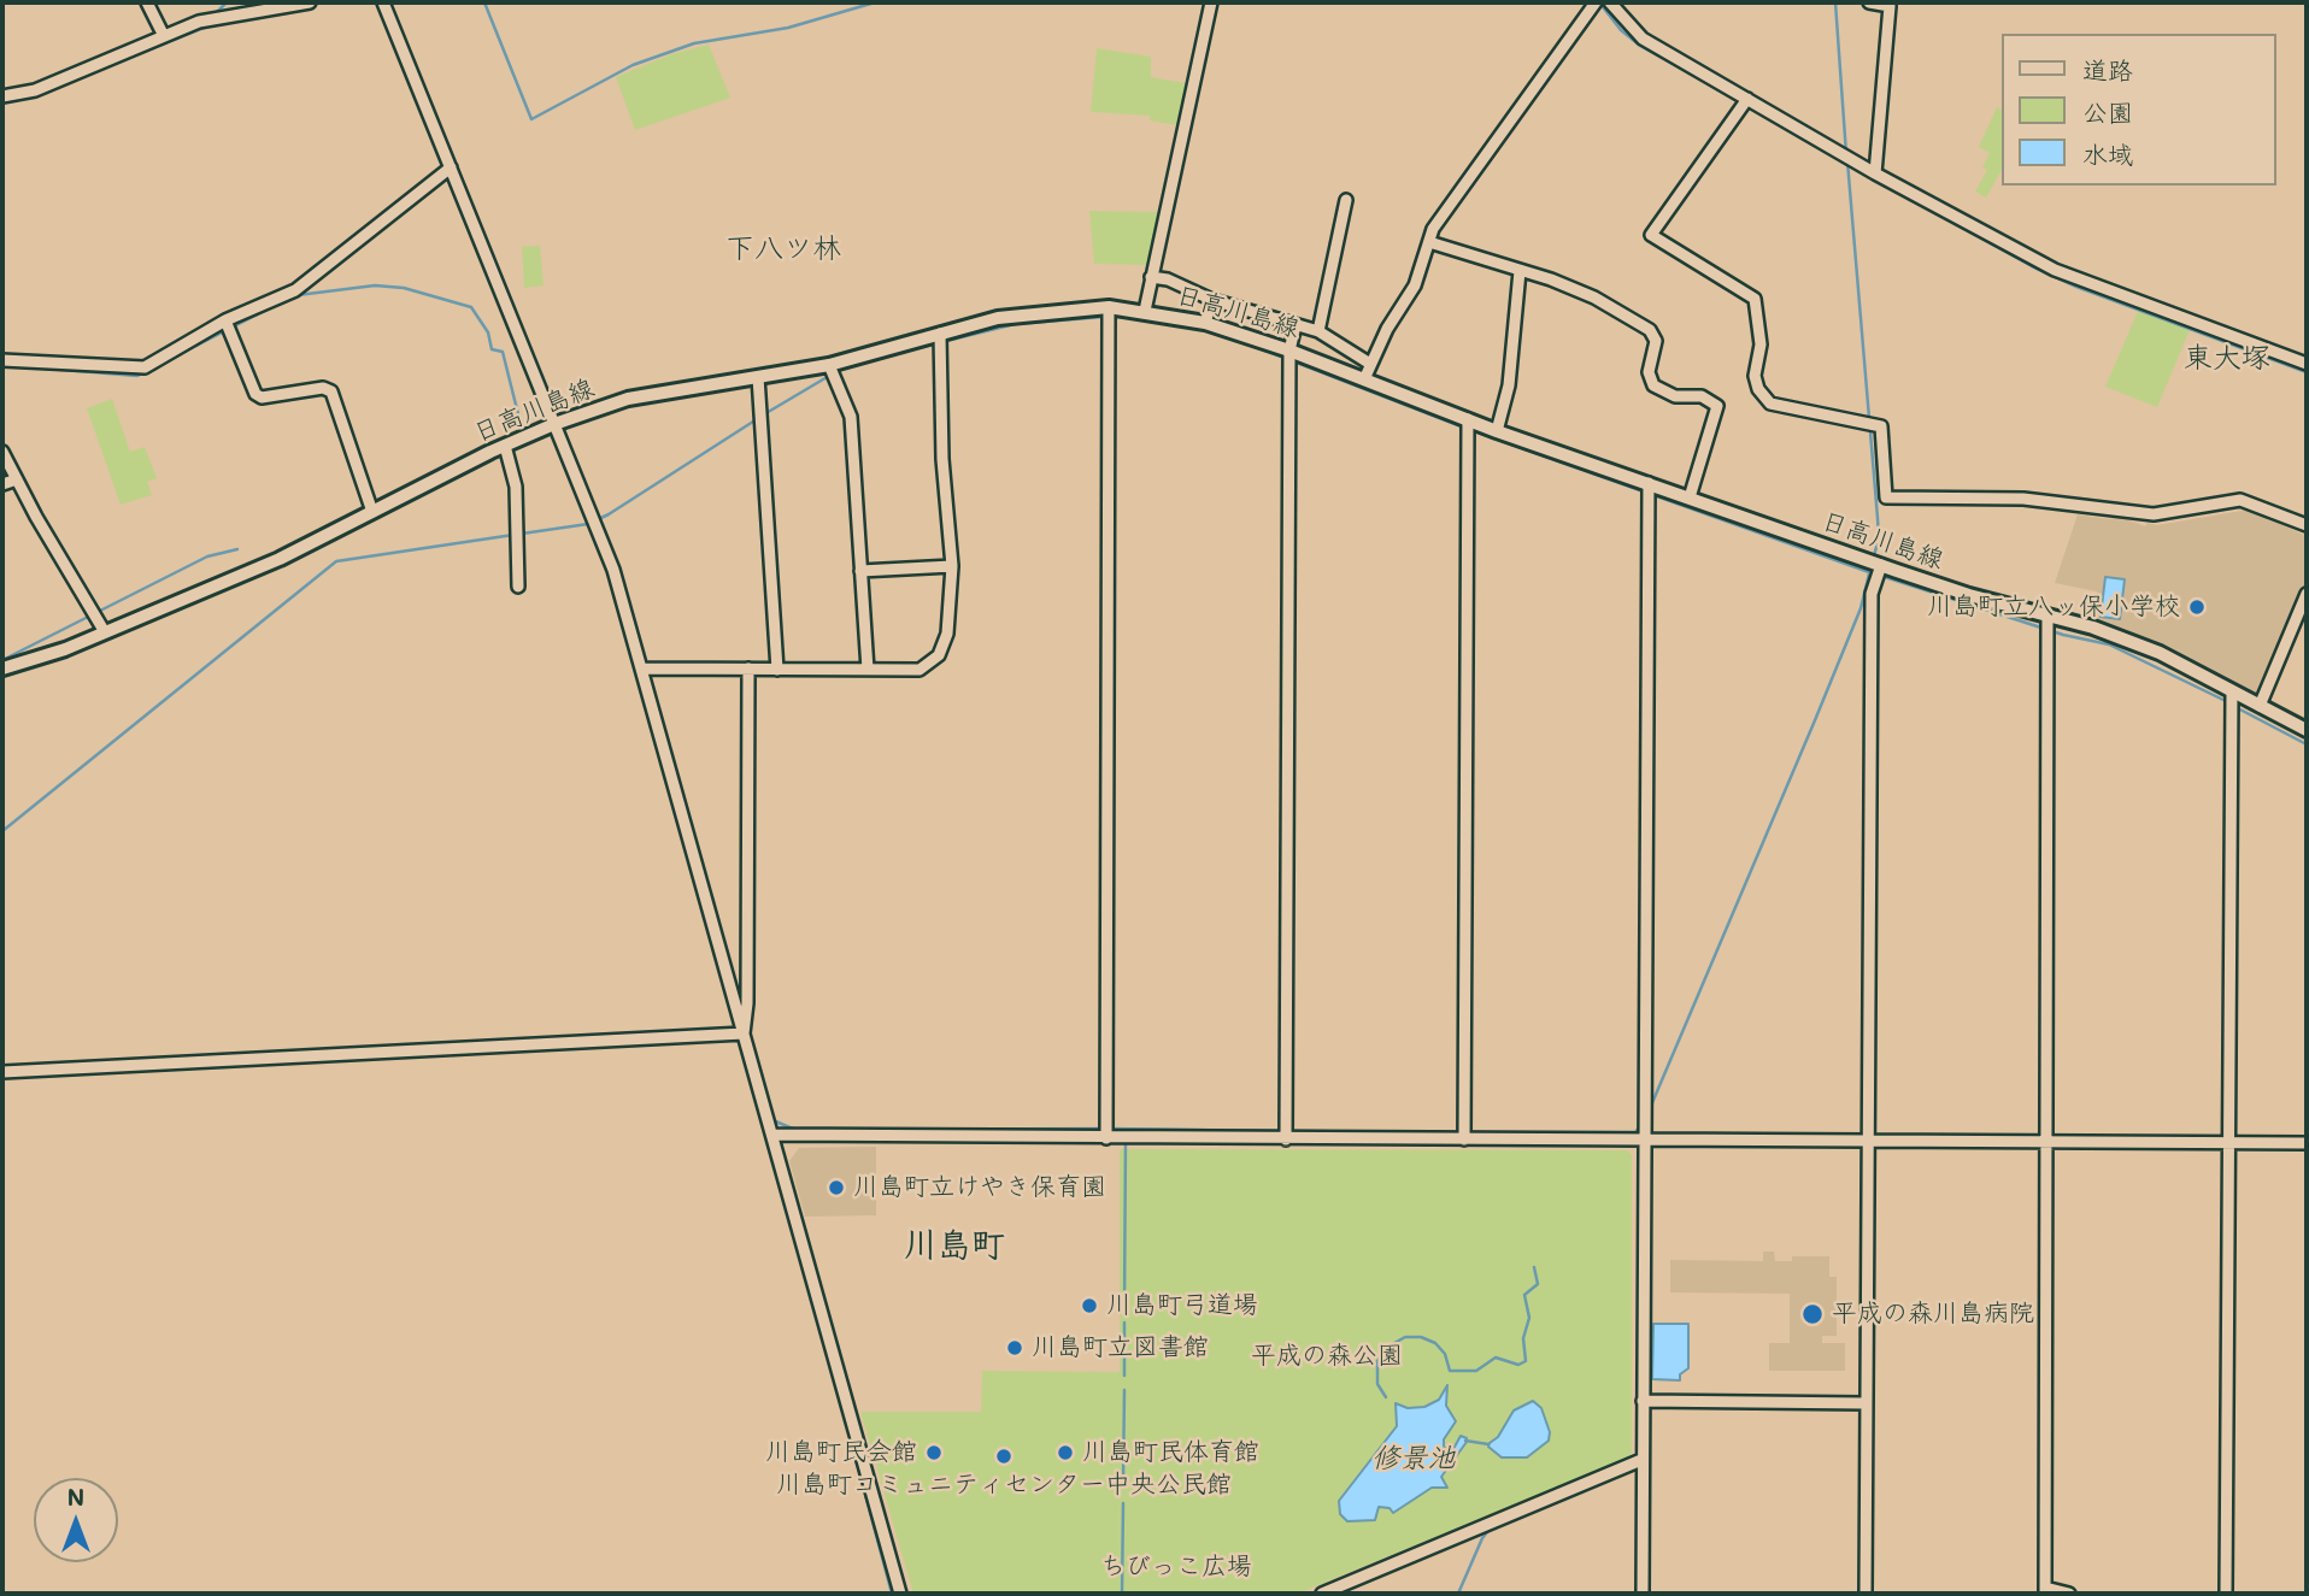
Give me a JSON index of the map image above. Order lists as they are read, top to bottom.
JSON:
{
  "streets": {
    "main road": ["日高川島線"]
  },
  "districts": ["下八ツ林", "東大塚", "川島町"],
  "water": ["修景池"],
  "parks": ["平成の森公園", "ちびっこ広場"],
  "places": [
    "川島町立八ッ保小学校",
    "川島町立けやき保育園",
    "川島町弓道場",
    "平成の森川島病院",
    "川島町立図書館",
    "川島町民会館",
    "川島町民体育館",
    "川島町コミュニティセンター中央公民館"
  ],
  "legend": ["道路", "公園", "水域"],
  "north": "top"
}
